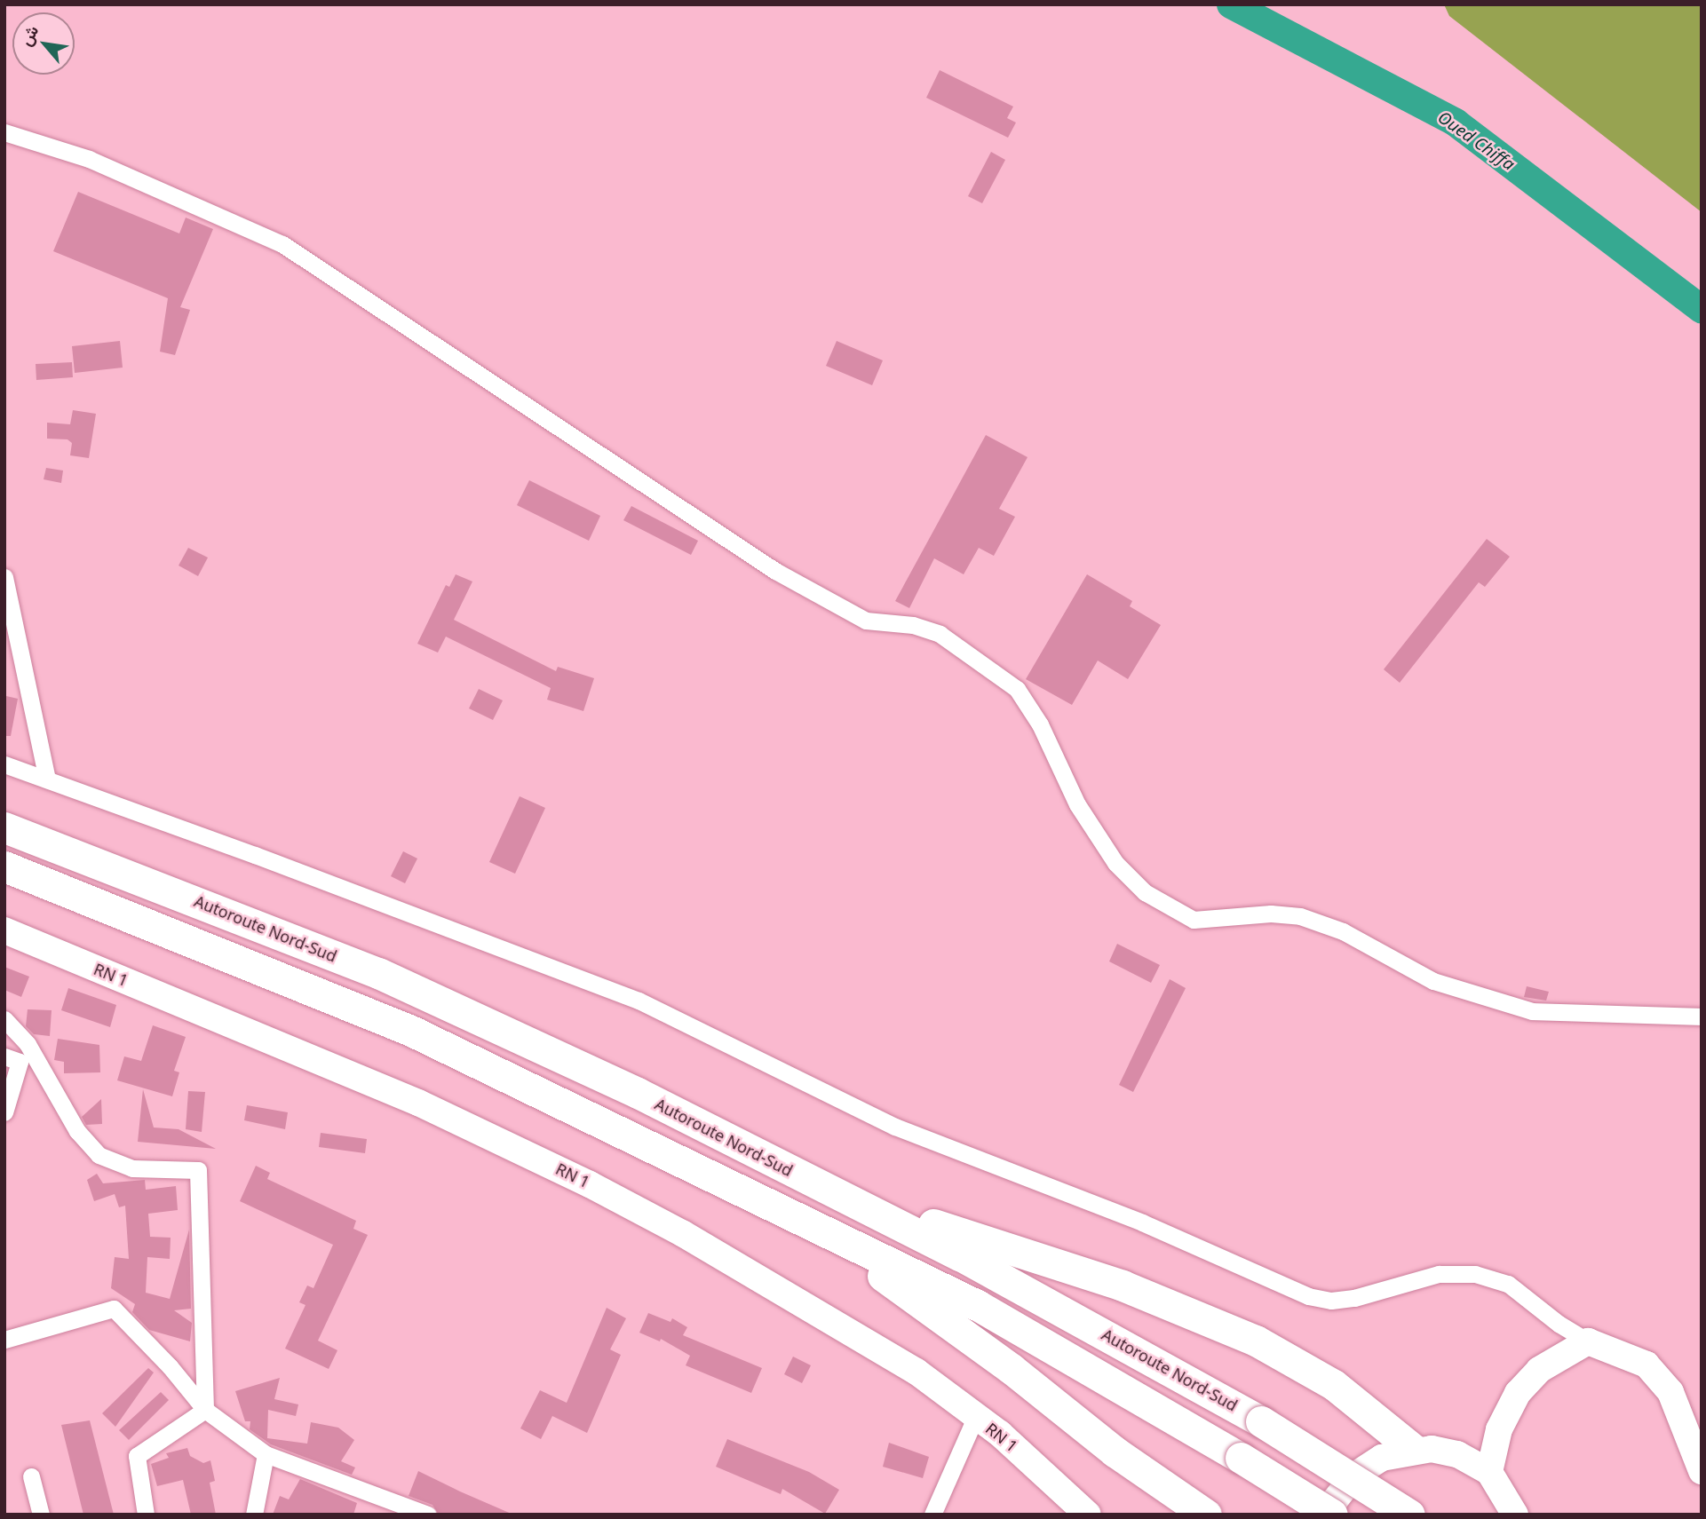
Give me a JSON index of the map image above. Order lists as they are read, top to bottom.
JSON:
{
  "streets": {
    "highway": ["Autoroute Nord-Sud"],
    "main road": ["RN 1"]
  },
  "water": ["Oued Chiffa"],
  "north": "top left"
}
